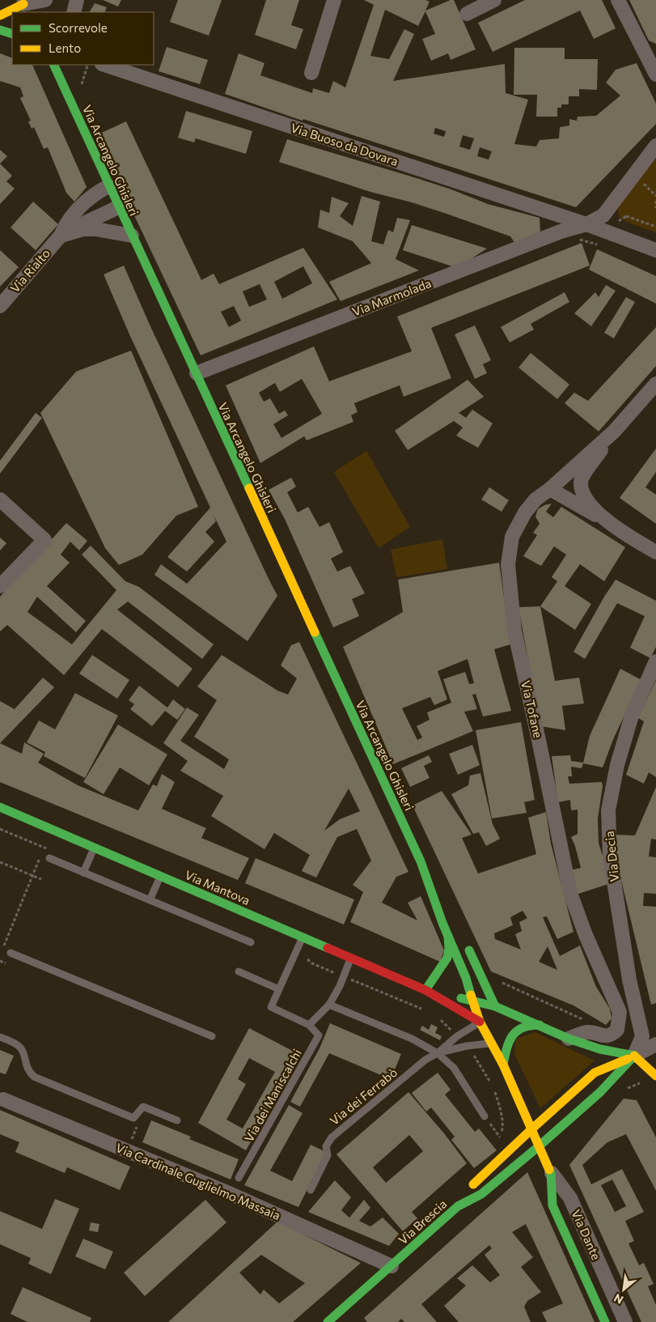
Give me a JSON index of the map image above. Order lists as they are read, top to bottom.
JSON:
{
  "streets": {
    "main road": [
      "Via Arcangelo Ghisleri",
      "Via Mantova",
      "Via Brescia",
      "Via Dante"
    ],
    "street": [
      "Via Buoso da Dovara",
      "Via Rialto",
      "Via Marmolada",
      "Via Tofane",
      "Via Decia",
      "Via Cardinale Guglielmo Massaia"
    ],
    "lane": ["Via dei Maniscalchi", "Via dei Ferrabò"]
  },
  "crossings": [
    ["Via Buoso da Dovara", "Via Marmolada"],
    ["Via Arcangelo Ghisleri", "Via Rialto"],
    ["Via Arcangelo Ghisleri", "Via Marmolada"],
    ["Via Arcangelo Ghisleri", "Via Mantova"],
    ["Via Arcangelo Ghisleri", "Via dei Ferrabò"],
    ["Via Arcangelo Ghisleri", "Via Dante"],
    ["Via Tofane", "Via Mantova"],
    ["Via Decia", "Via Mantova"],
    ["Via Decia", "Via Brescia"],
    ["Via Mantova", "Via dei Ferrabò"],
    ["Via Mantova", "Via Brescia"],
    ["Via Cardinale Guglielmo Massaia", "Via Brescia"],
    ["Via Brescia", "Via Dante"]
  ],
  "legend": ["Scorrevole", "Lento"],
  "north": "bottom left"
}
